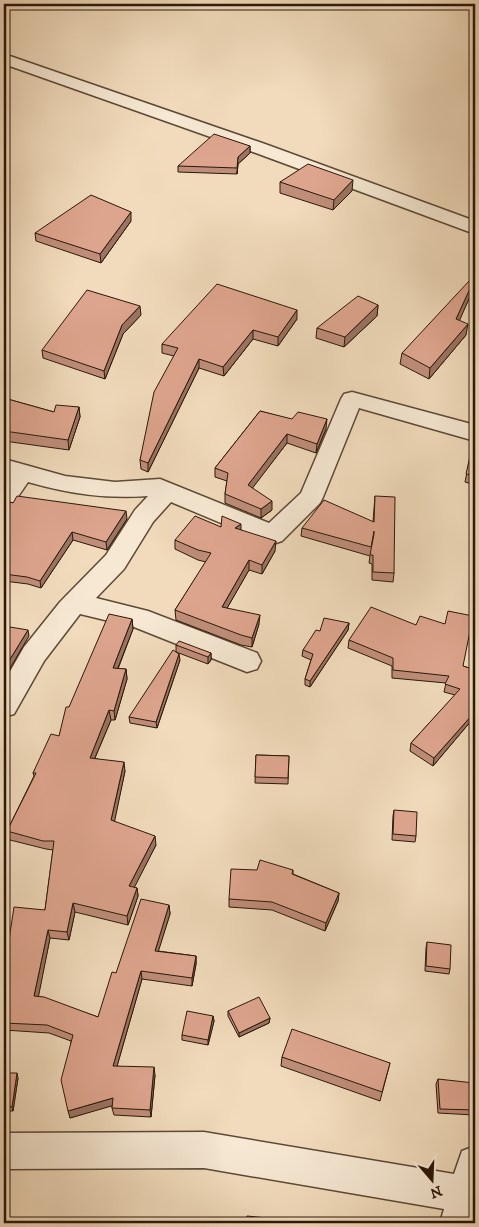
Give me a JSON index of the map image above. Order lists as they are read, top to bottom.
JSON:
{
  "north": "bottom"
}
